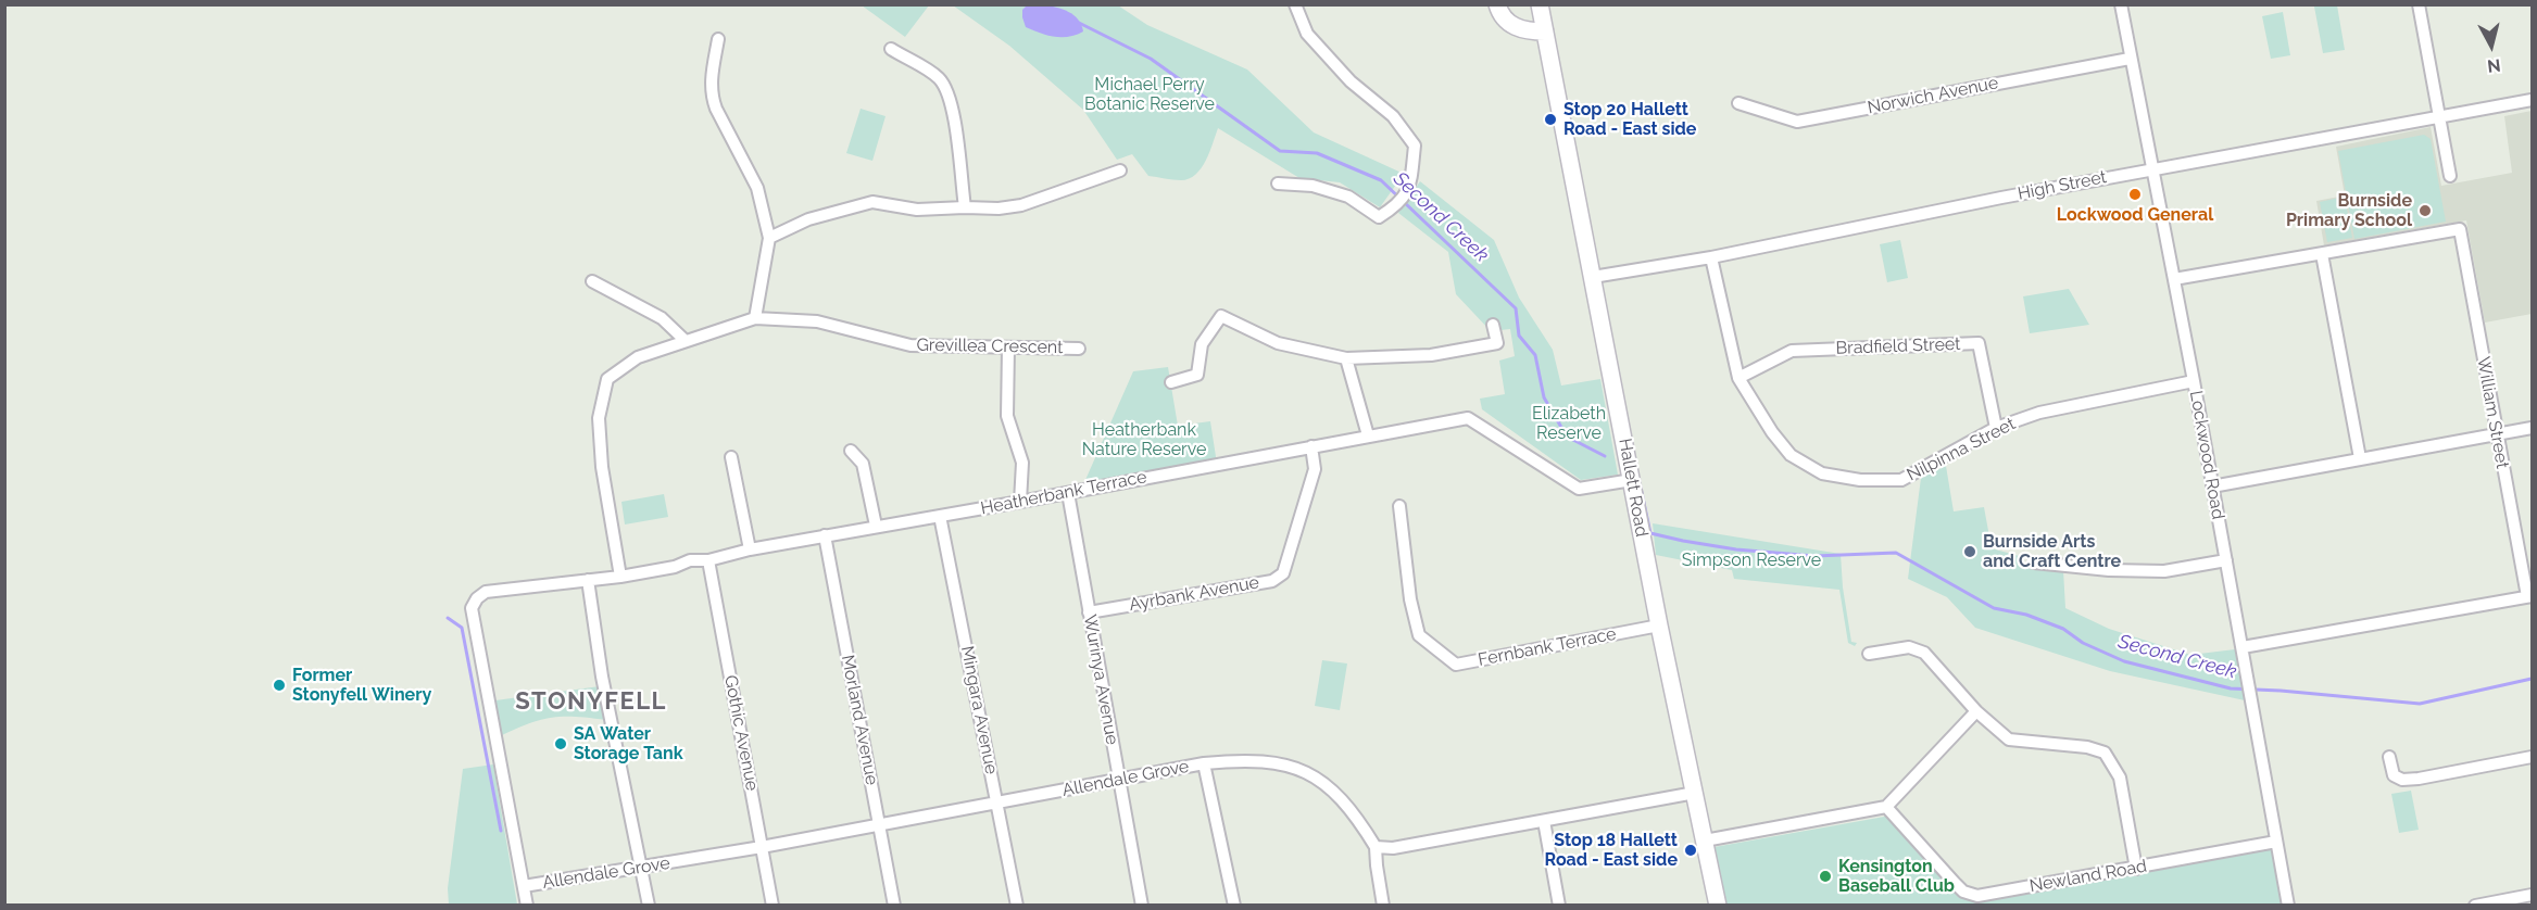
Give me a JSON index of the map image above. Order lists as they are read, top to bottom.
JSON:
{
  "streets": {
    "main road": ["Hallett Road"],
    "street": [
      "Norwich Avenue",
      "High Street",
      "Grevillea Crescent",
      "Bradfield Street",
      "William Street",
      "Nilpinna Street",
      "Lockwood Road",
      "Heatherbank Terrace",
      "Ayrbank Avenue",
      "Fernbank Terrace",
      "Wurinya Avenue",
      "Mingara Avenue",
      "Morland Avenue",
      "Gothic Avenue",
      "Allendale Grove",
      "Newland Road"
    ]
  },
  "crossings": [
    ["Norwich Avenue", "Lockwood Road"],
    ["High Street", "Nilpinna Street"],
    ["High Street", "Lockwood Road"],
    ["High Street", "Hallett Road"],
    ["Grevillea Crescent", "Heatherbank Terrace"],
    ["Bradfield Street", "Nilpinna Street"],
    ["Nilpinna Street", "Lockwood Road"],
    ["Lockwood Road", "Newland Road"],
    ["Hallett Road", "Heatherbank Terrace"],
    ["Hallett Road", "Fernbank Terrace"],
    ["Heatherbank Terrace", "Ayrbank Avenue"],
    ["Heatherbank Terrace", "Wurinya Avenue"],
    ["Heatherbank Terrace", "Mingara Avenue"],
    ["Heatherbank Terrace", "Morland Avenue"],
    ["Heatherbank Terrace", "Gothic Avenue"],
    ["Heatherbank Terrace", "Allendale Grove"],
    ["Ayrbank Avenue", "Wurinya Avenue"],
    ["Wurinya Avenue", "Allendale Grove"],
    ["Mingara Avenue", "Allendale Grove"],
    ["Morland Avenue", "Allendale Grove"],
    ["Gothic Avenue", "Allendale Grove"]
  ],
  "districts": ["STONYFELL"],
  "water": ["Second Creek"],
  "parks": [
    "Michael Perry Botanic Reserve",
    "Elizabeth Reserve",
    "Heatherbank Nature Reserve",
    "Simpson Reserve"
  ],
  "places": [
    "Stop 20 Hallett Road - East side",
    "Lockwood General",
    "Burnside Primary School",
    "Burnside Arts and Craft Centre",
    "Former Stonyfell Winery",
    "SA Water Storage Tank",
    "Stop 18 Hallett Road - East side",
    "Kensington Baseball Club"
  ],
  "north": "bottom"
}
